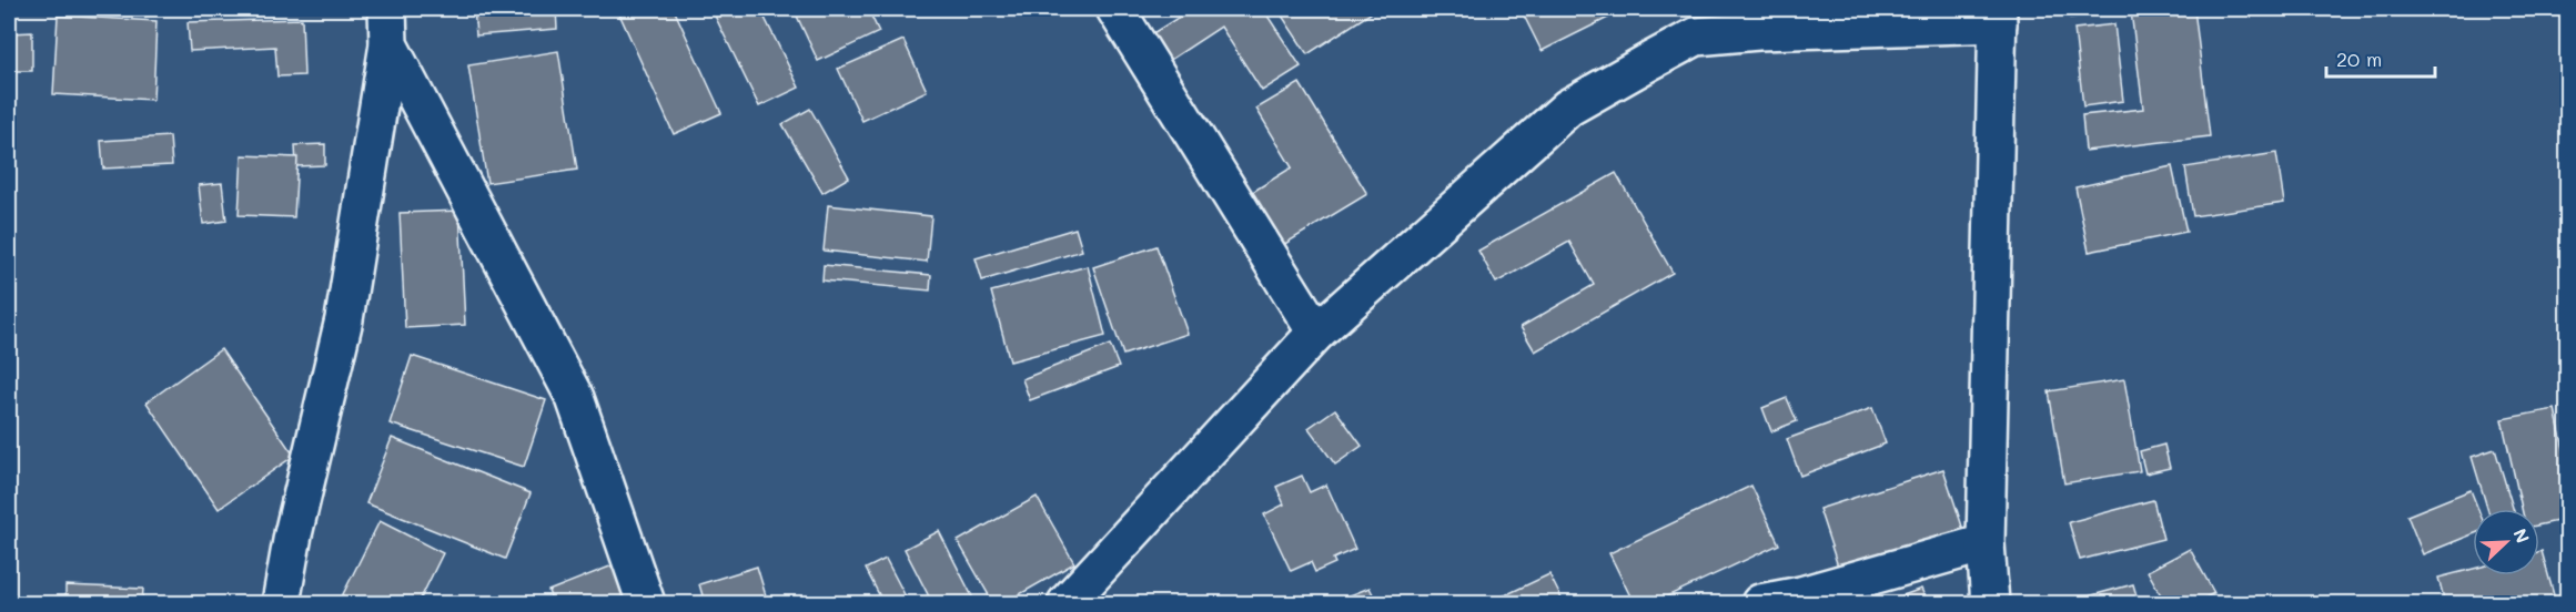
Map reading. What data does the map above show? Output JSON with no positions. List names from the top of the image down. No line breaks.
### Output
{"scale_bar":"20 m","north":"top right"}
